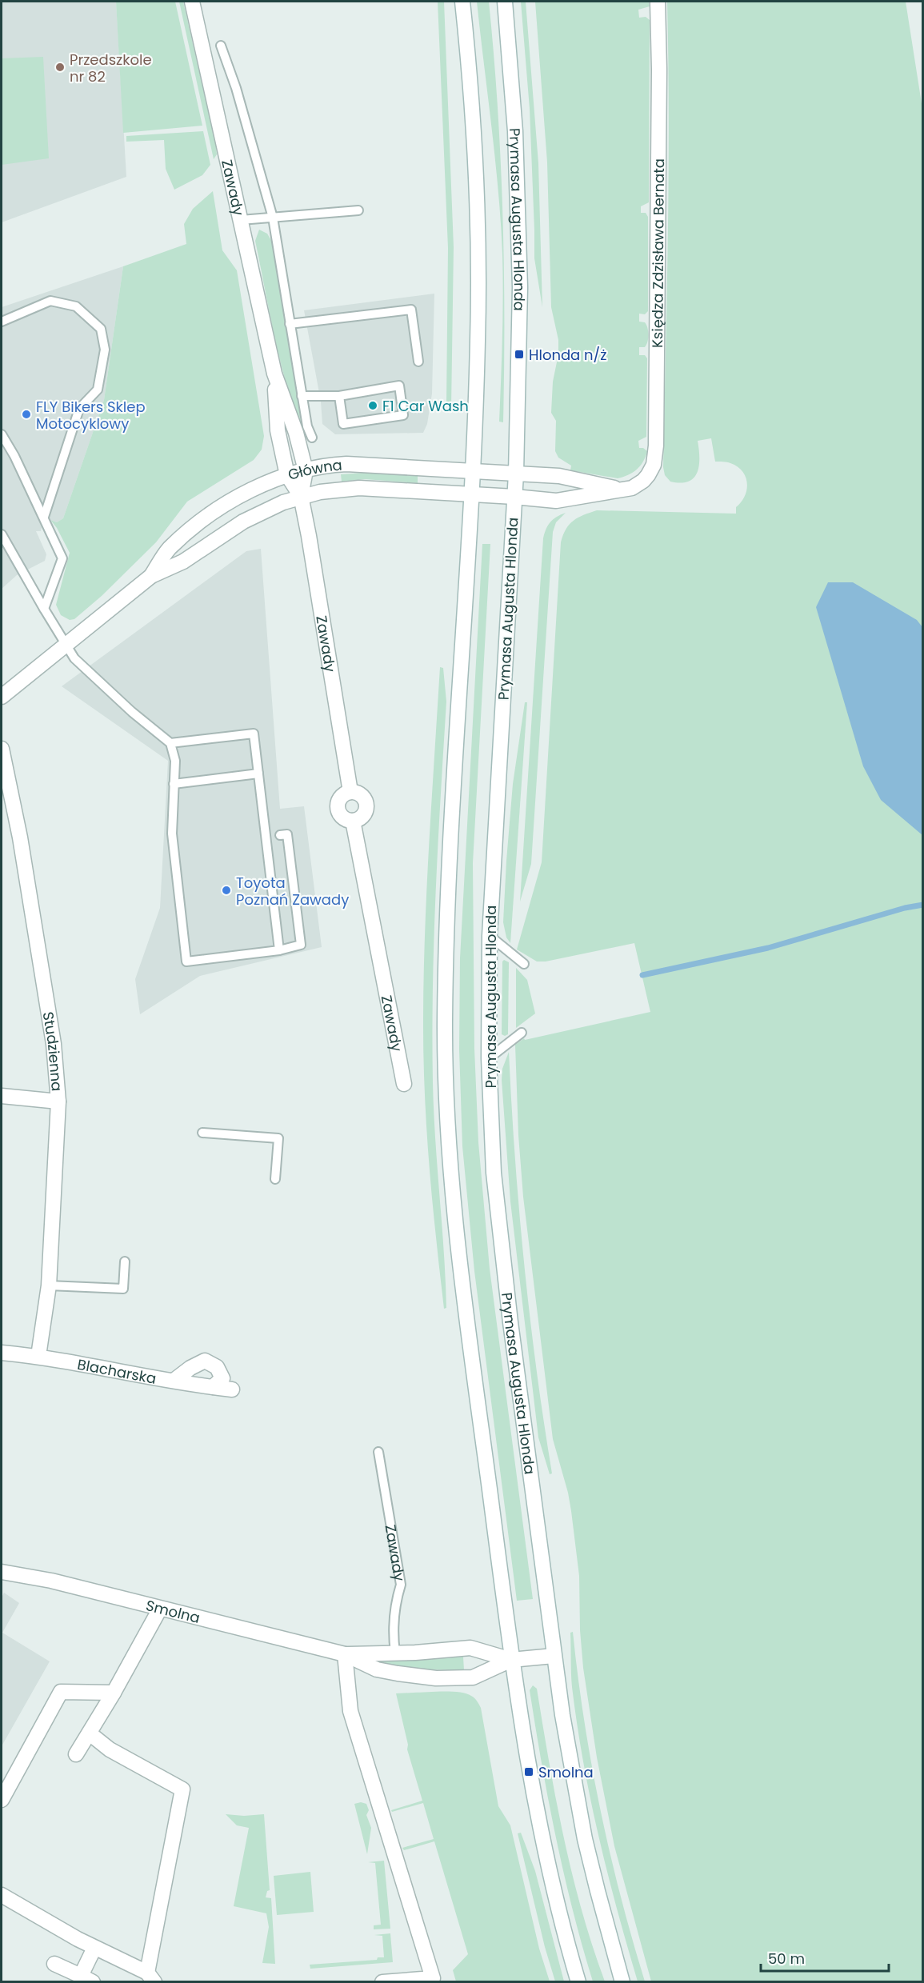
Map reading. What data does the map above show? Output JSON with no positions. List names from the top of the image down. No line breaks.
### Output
{"streets":{"street":["Zawady","Prymasa Augusta Hlonda","Księdza Zdzisława Bernata","Główna","Studzienna","Blacharska","Smolna"]},"crossings":[["Zawady","Główna"],["Zawady","Smolna"],["Prymasa Augusta Hlonda","Główna"],["Prymasa Augusta Hlonda","Smolna"],["Księdza Zdzisława Bernata","Główna"],["Studzienna","Blacharska"]],"places":{"other":["Przedszkole nr 82","F1 Car Wash","FLY Bikers Sklep Motocyklowy","Toyota Poznań Zawady"],"transit":["Hlonda n/ż","Smolna"]},"scale_bar":"50 m"}
